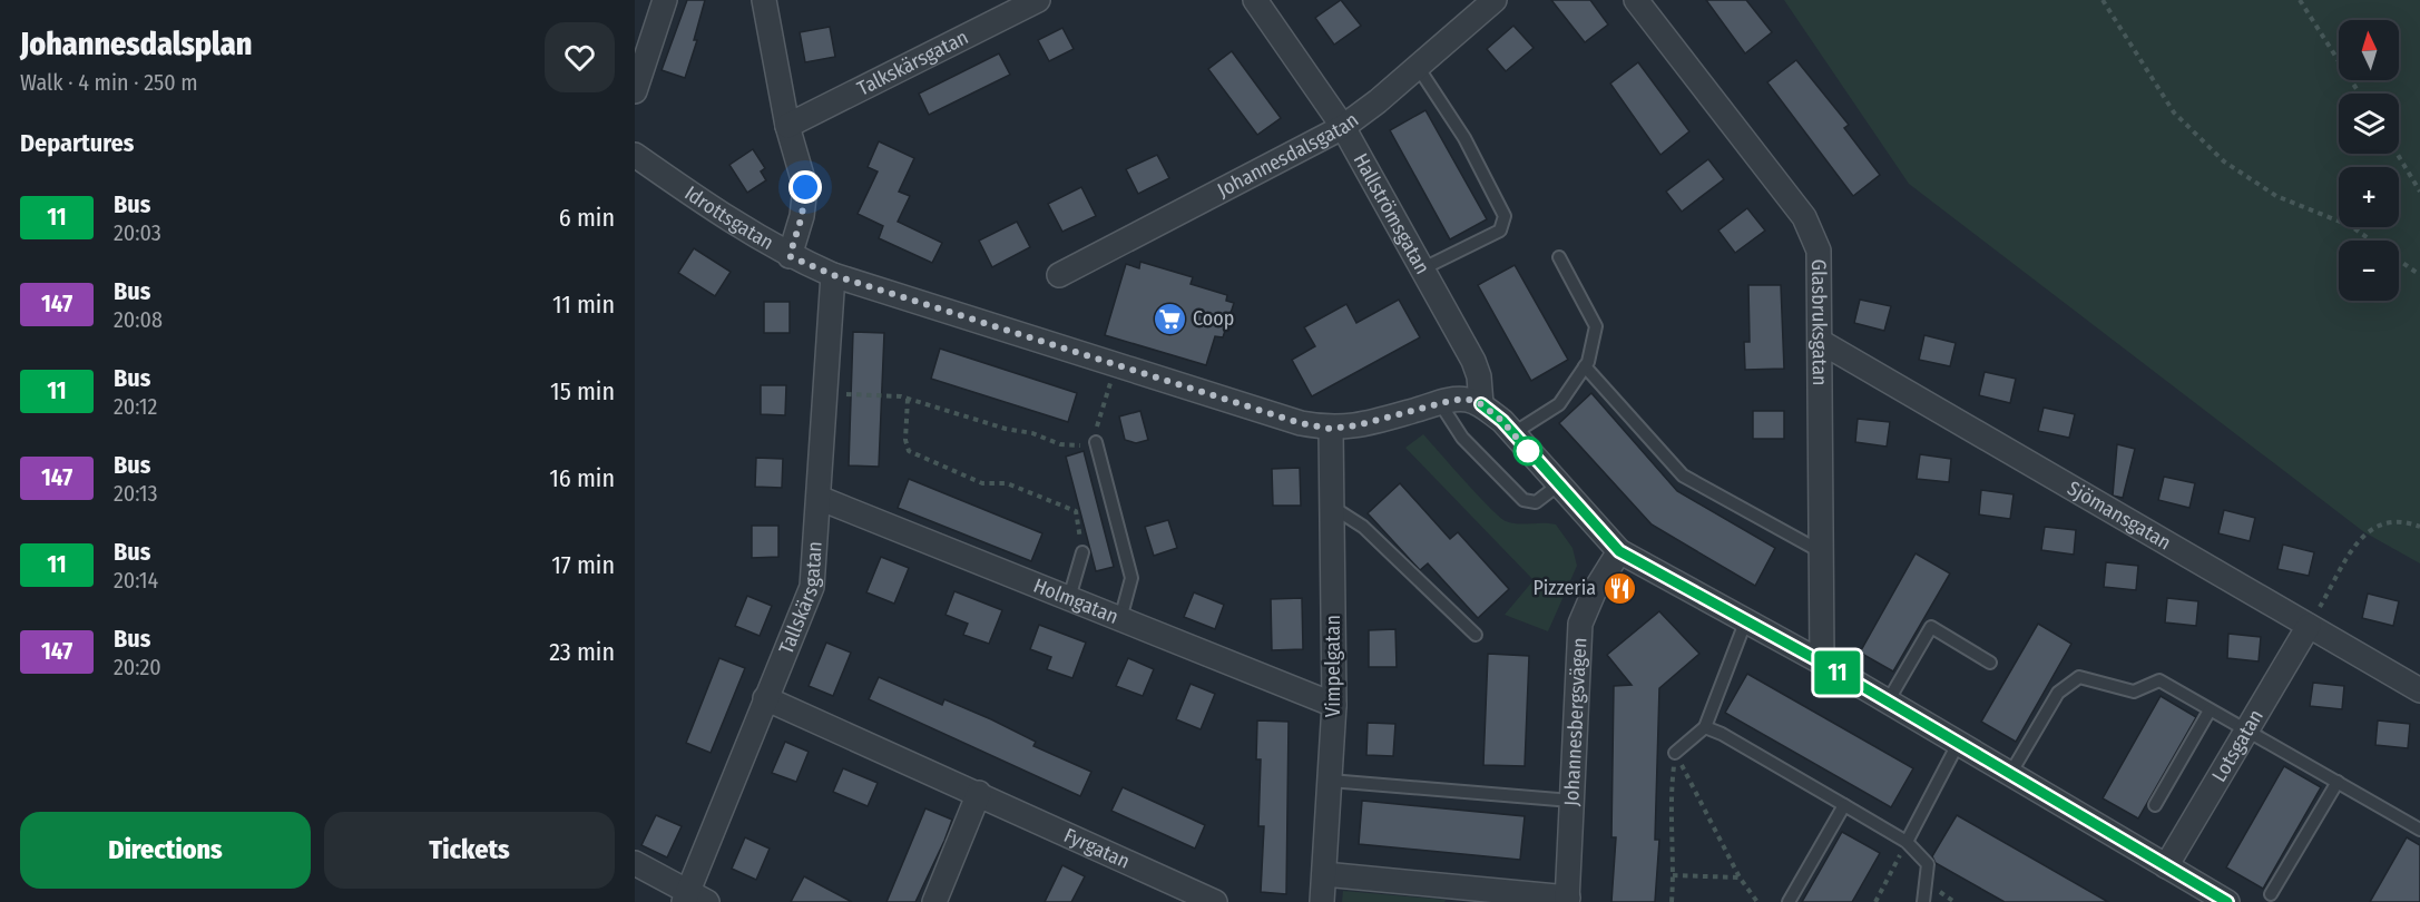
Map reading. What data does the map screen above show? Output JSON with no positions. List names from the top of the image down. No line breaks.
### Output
{"streets":{"street":["Talkskärsgatan","Johannesdalsgatan","Hallströmsgatan","Idrottsgatan","Glasbruksgatan","Sjömansgatan","Tallskärsgatan","Holmgatan","Vimpelgatan","Johannesbergsvägen","Lotsgatan","Fyrgatan"]},"crossings":[["Johannesdalsgatan","Hallströmsgatan"],["Hallströmsgatan","Idrottsgatan"],["Idrottsgatan","Tallskärsgatan"],["Idrottsgatan","Vimpelgatan"],["Glasbruksgatan","Sjömansgatan"],["Sjömansgatan","Lotsgatan"],["Tallskärsgatan","Holmgatan"],["Tallskärsgatan","Fyrgatan"],["Holmgatan","Vimpelgatan"]],"places":{"supermarket":["Coop"],"restaurant":["Pizzeria"]},"lines":["bus line 11"],"north":"top","page":{"heading":[["Johannesdalsplan","Walk · 4 min · 250 m"],"Departures"],"on_map":"11","map_buttons":["+","−"],"list":[{"mark":"11","name":"Bus","note":"20:03","value":"6 min"},{"mark":"147","name":"Bus","note":"20:08","value":"11 min"},{"mark":"11","name":"Bus","note":"20:12","value":"15 min"},{"mark":"147","name":"Bus","note":"20:13","value":"16 min"},{"mark":"11","name":"Bus","note":"20:14","value":"17 min"},{"mark":"147","name":"Bus","note":"20:20","value":"23 min"}],"buttons":["Directions","Tickets"]}}
